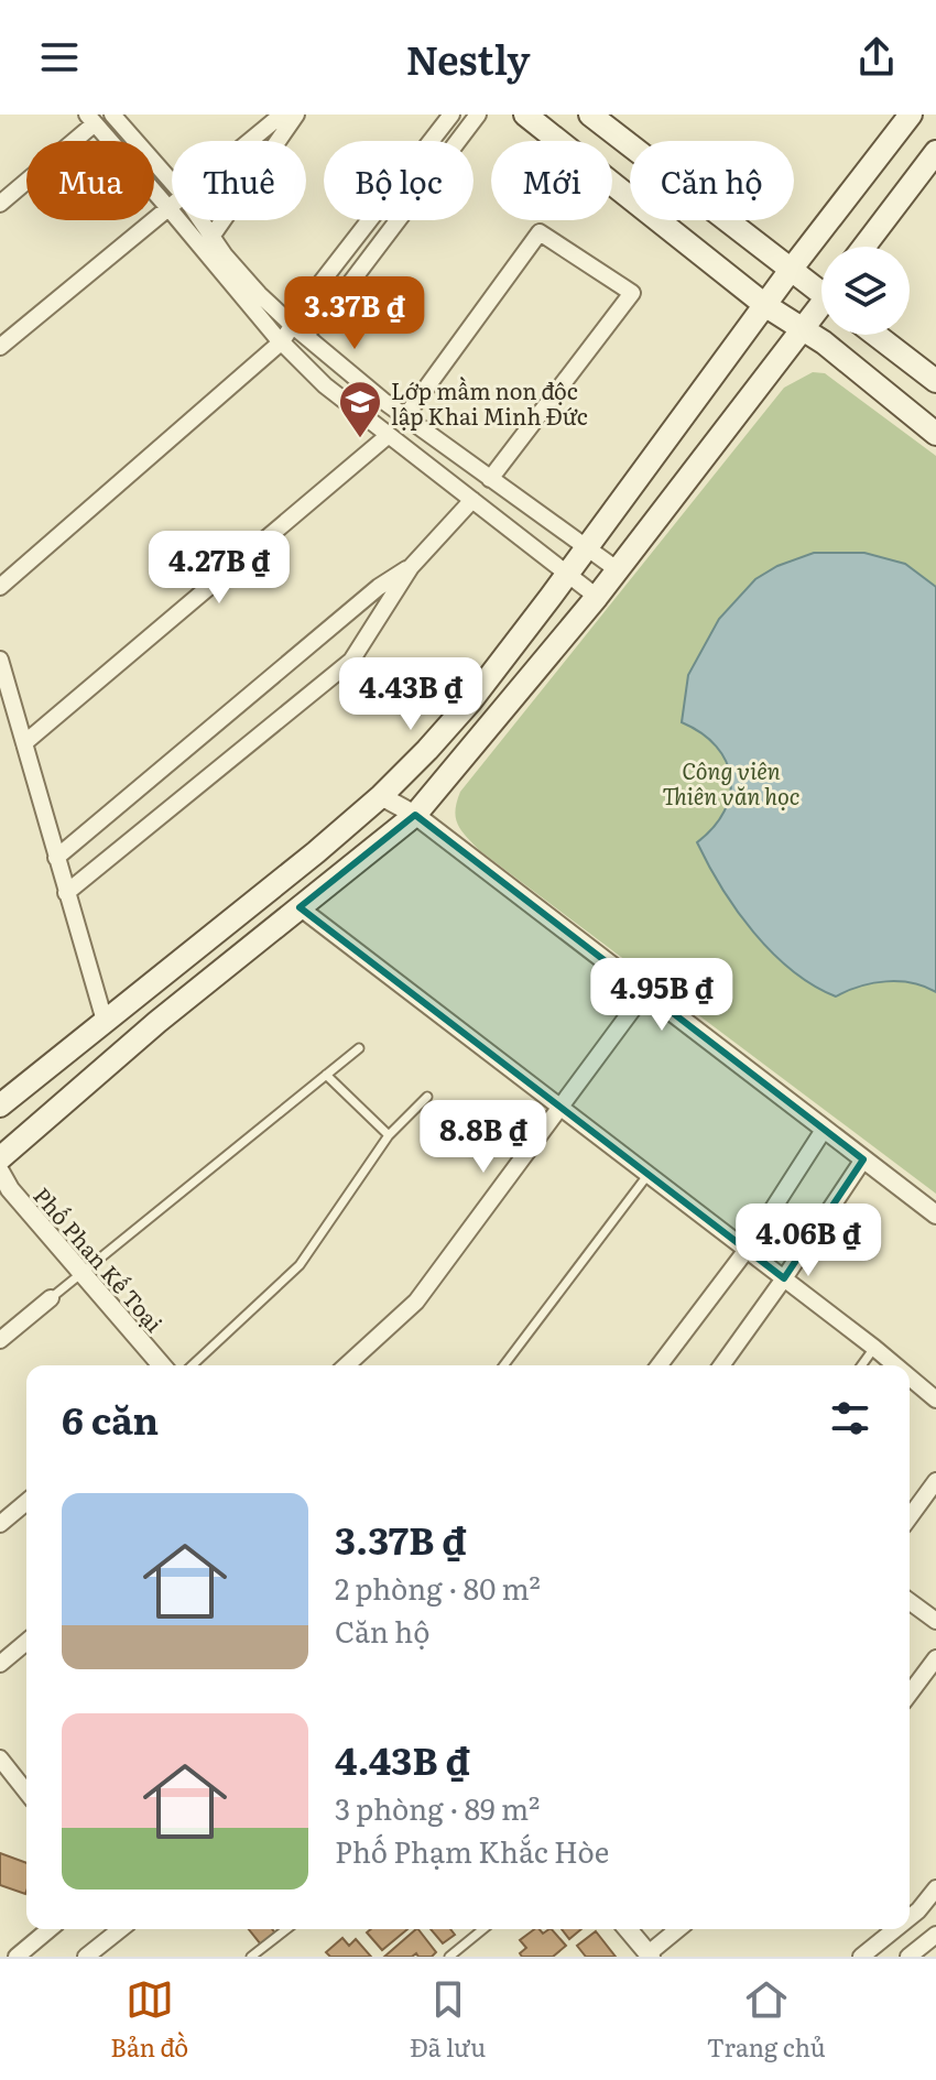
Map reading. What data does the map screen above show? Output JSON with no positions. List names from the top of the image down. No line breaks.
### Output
{"streets":{"street":["Phố Phan Kế Toại"]},"parks":["Công viên Thiên văn học"],"places":{"school or university":["Lớp mầm non độc lập Khai Minh Đức"]},"page":{"header":"Nestly","chip":["Mua","Thuê","Bộ lọc","Mới","Căn hộ"],"price":["3.37B ₫","4.27B ₫","4.43B ₫","4.95B ₫","8.8B ₫","4.06B ₫"],"heading":"6 căn","list":[{"name":"3.37B ₫","note":"2 phòng · 80 m² · Căn hộ"},{"name":"4.43B ₫","note":"3 phòng · 89 m² · Phố Phạm Khắc Hòe"}],"tabs":["Bản đồ","Đã lưu","Trang chủ"]}}
